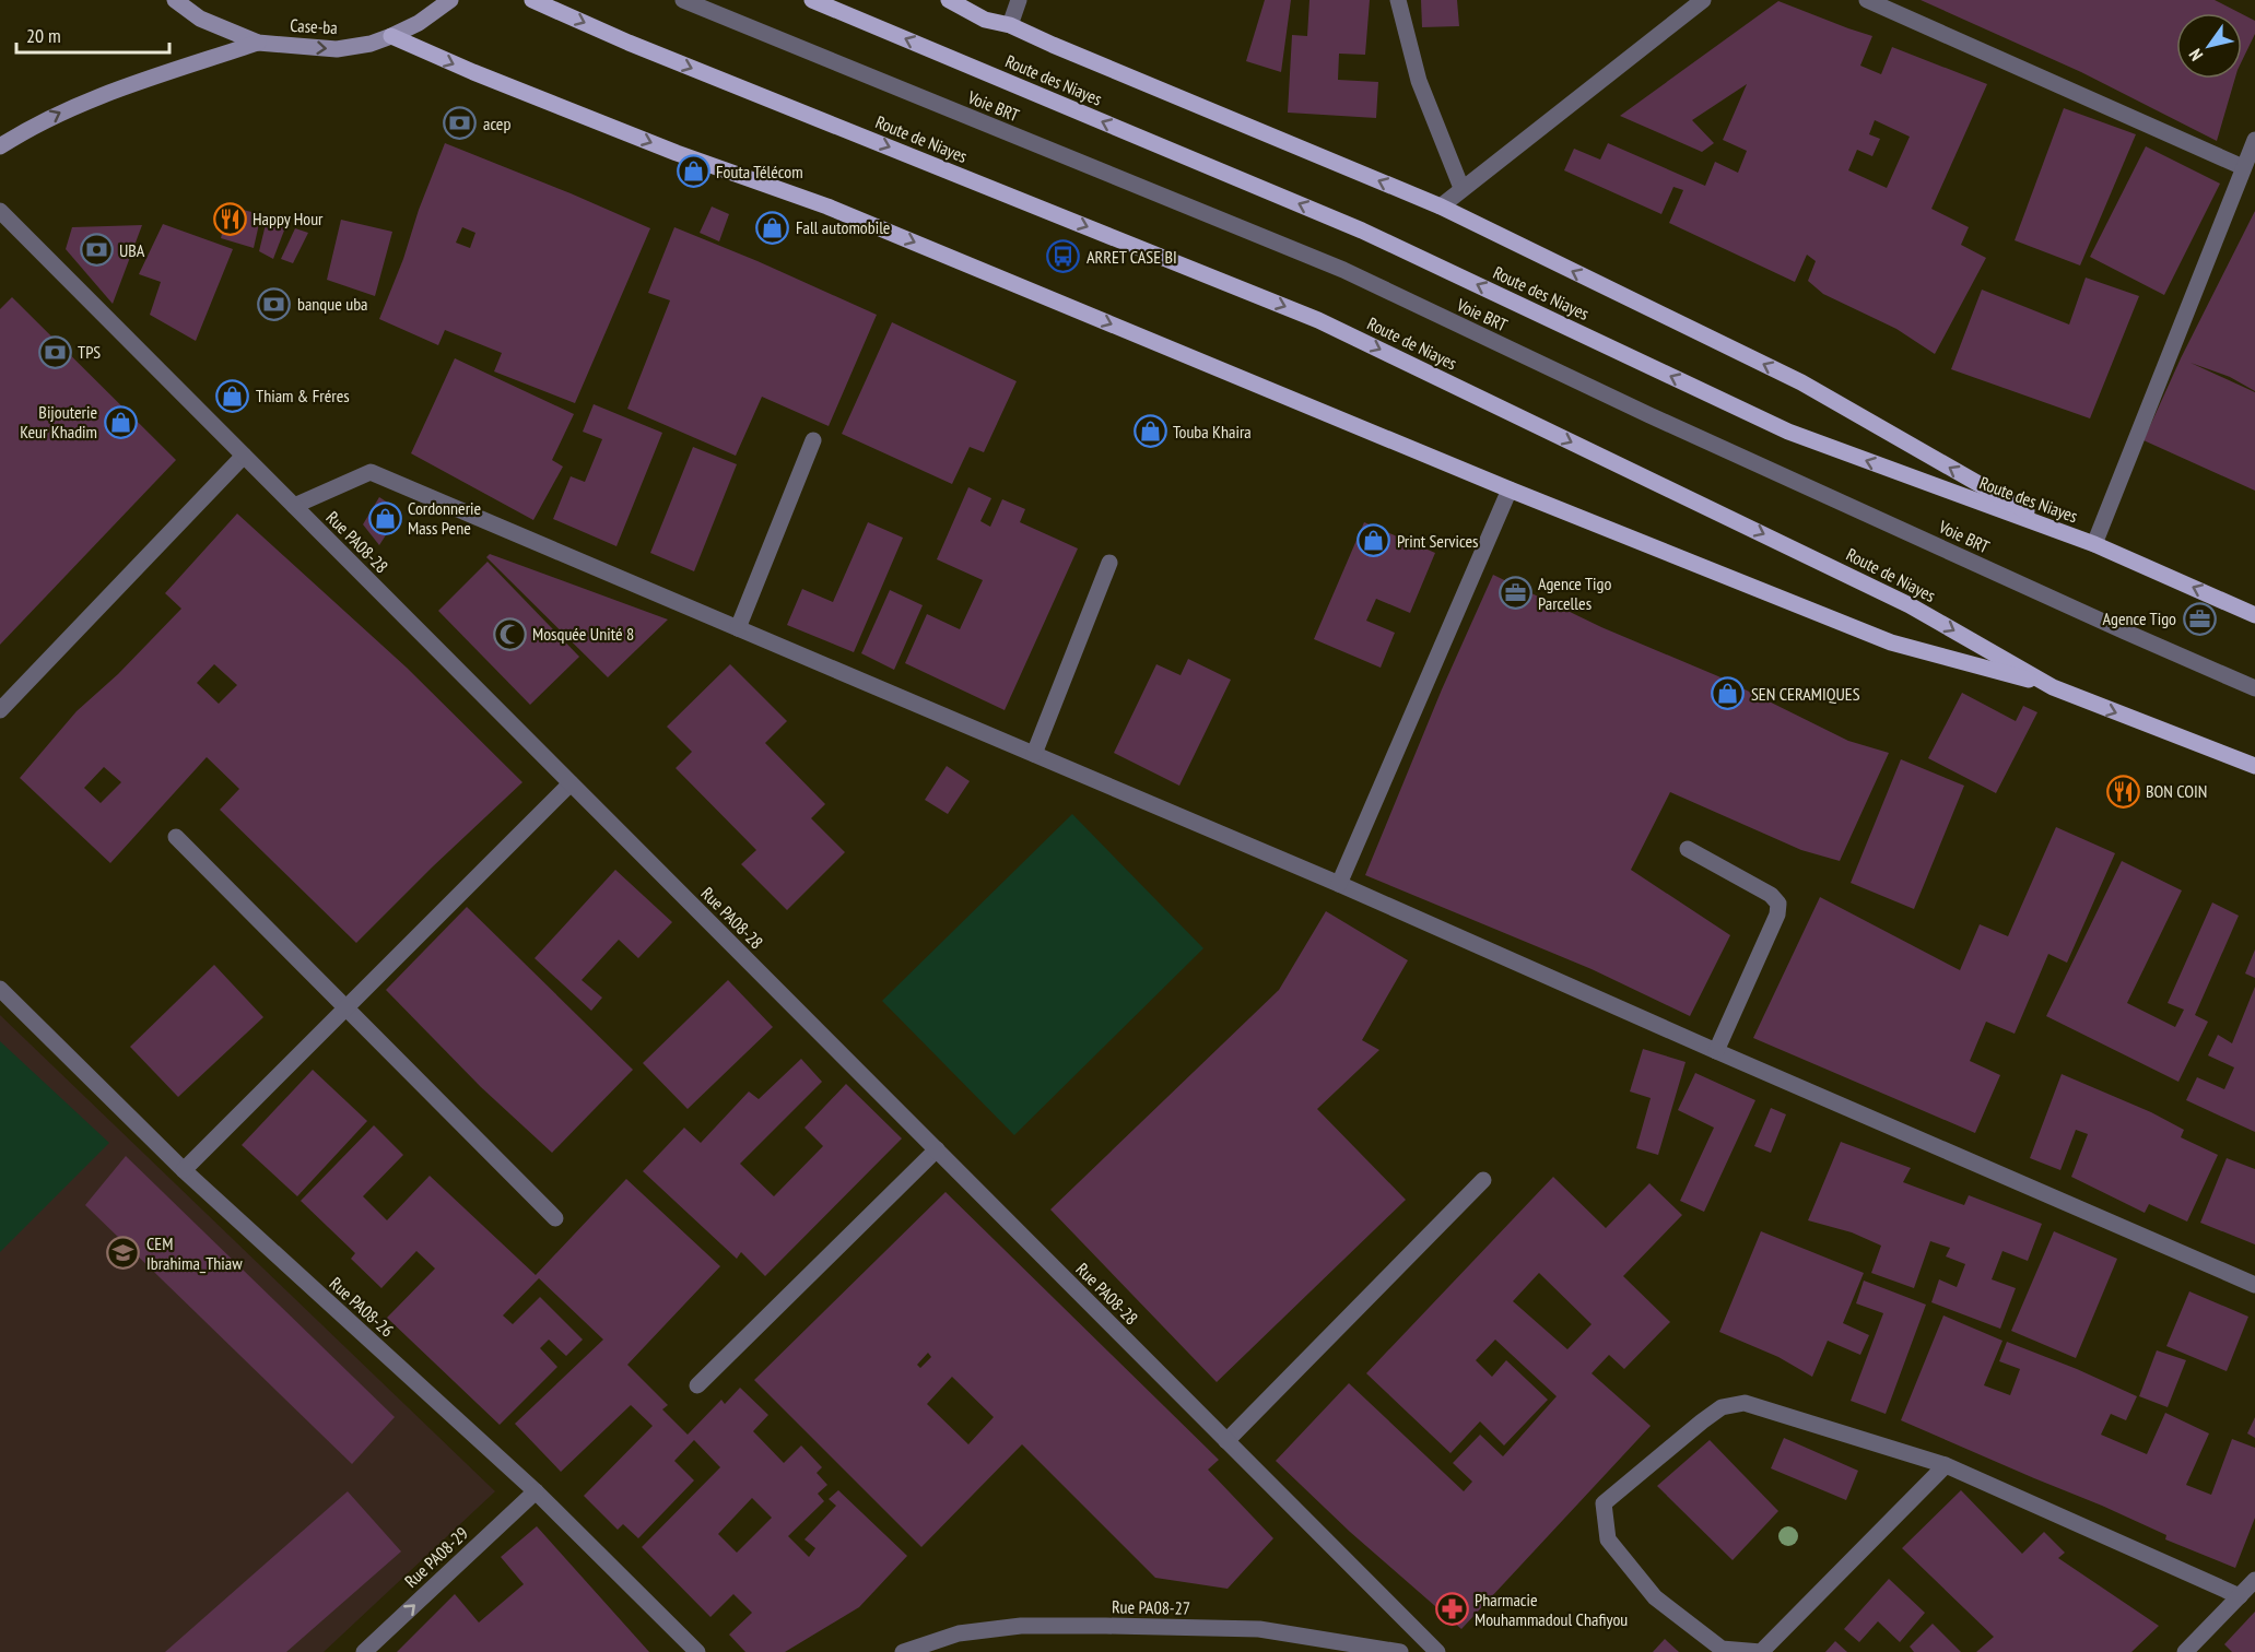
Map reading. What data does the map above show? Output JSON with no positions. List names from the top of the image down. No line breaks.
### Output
{"streets":{"main road":["Case-ba","Route des Niayes","Route de Niayes"],"street":["Voie BRT","Rue PA08-28","Rue PA08-26","Rue PA08-29","Rue PA08-27"]},"crossings":[["Rue PA08-26","Rue PA08-29"]],"one_way":["Case-ba","Rue PA08-29"],"places":{"bank":["acep","UBA","banque uba","TPS"],"shop":["Fouta Télécom","Fall automobile","Thiam & Fréres","Bijouterie Keur Khadim","Touba Khaira","Cordonnerie Mass Pene","Print Services","SEN CERAMIQUES"],"restaurant":["Happy Hour","BON COIN"],"bus stop":["ARRET CASE BI"],"office":["Agence Tigo Parcelles","Agence Tigo"],"mosque":["Mosquée Unité 8"],"school or university":["CEM Ibrahima_Thiaw"],"pharmacy":["Pharmacie Mouhammadoul Chafiyou"]},"scale_bar":"20 m","north":"bottom left"}
